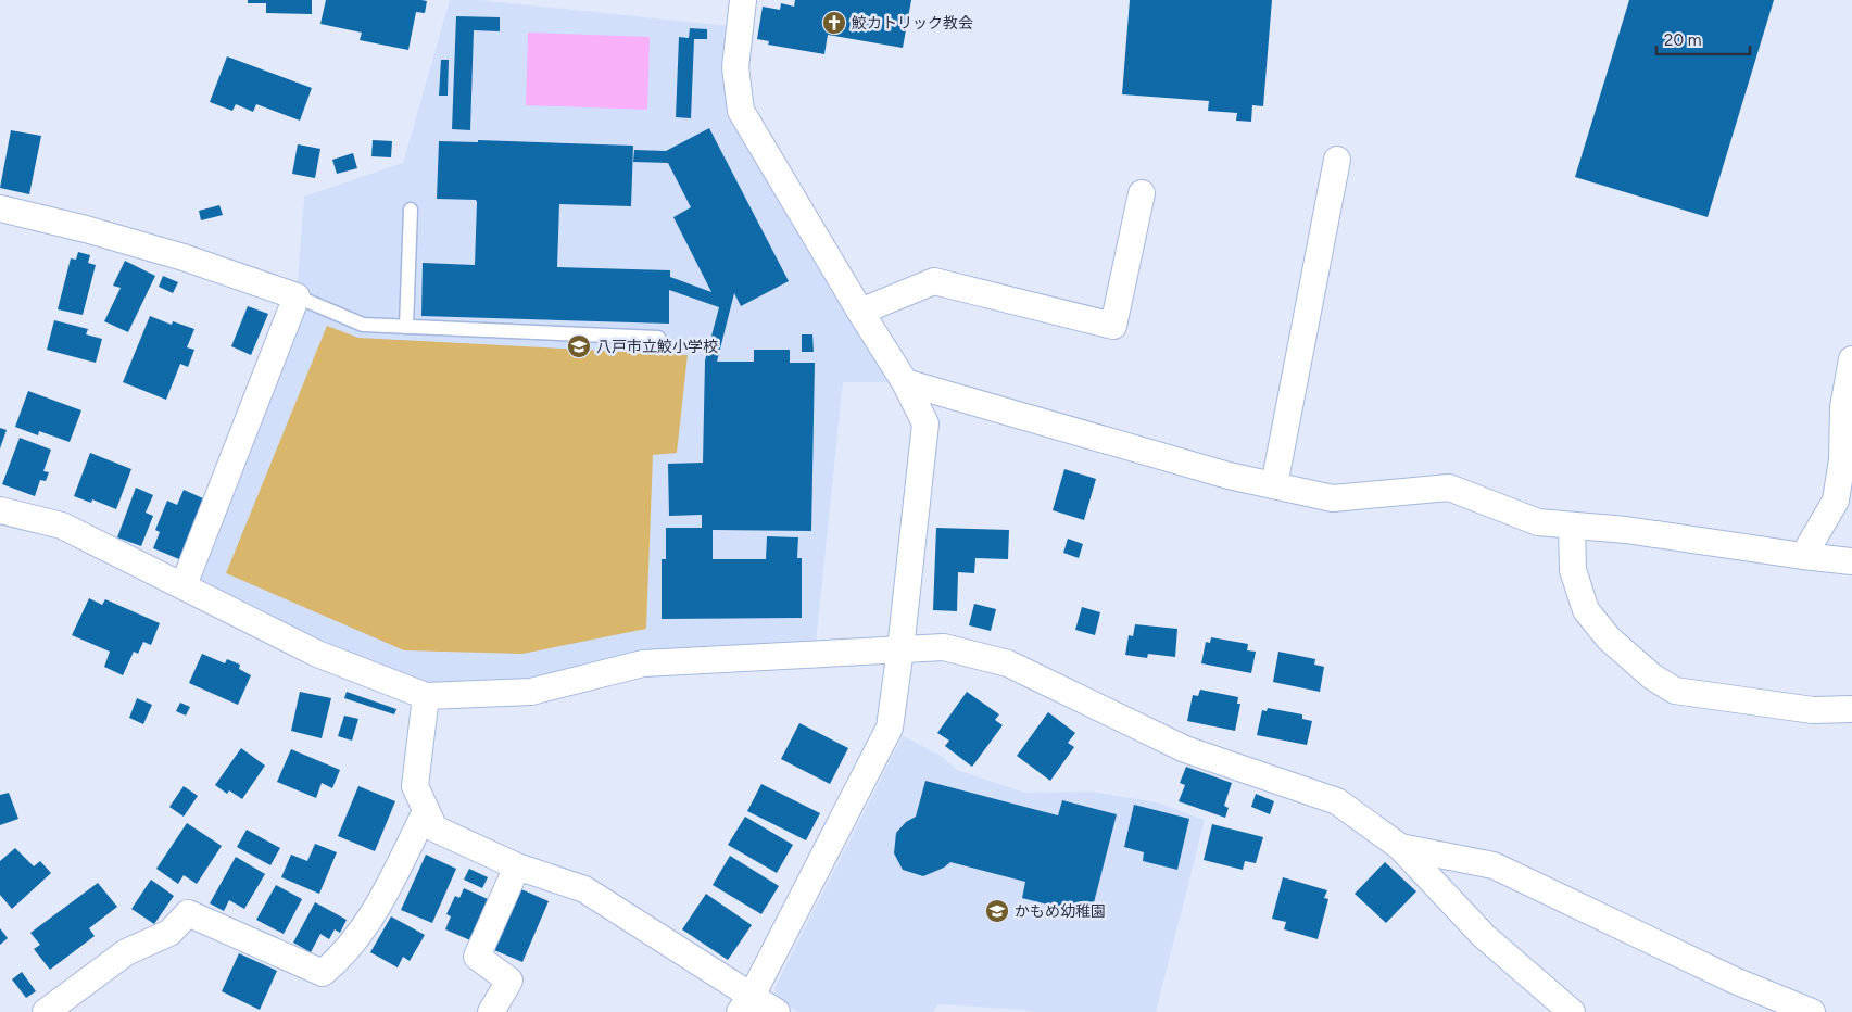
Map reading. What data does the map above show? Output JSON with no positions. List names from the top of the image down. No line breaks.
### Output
{"places":{"church":["鮫カトリック教会"],"school or university":["八戸市立鮫小学校","かもめ幼稚園"]},"scale_bar":"20 m"}
